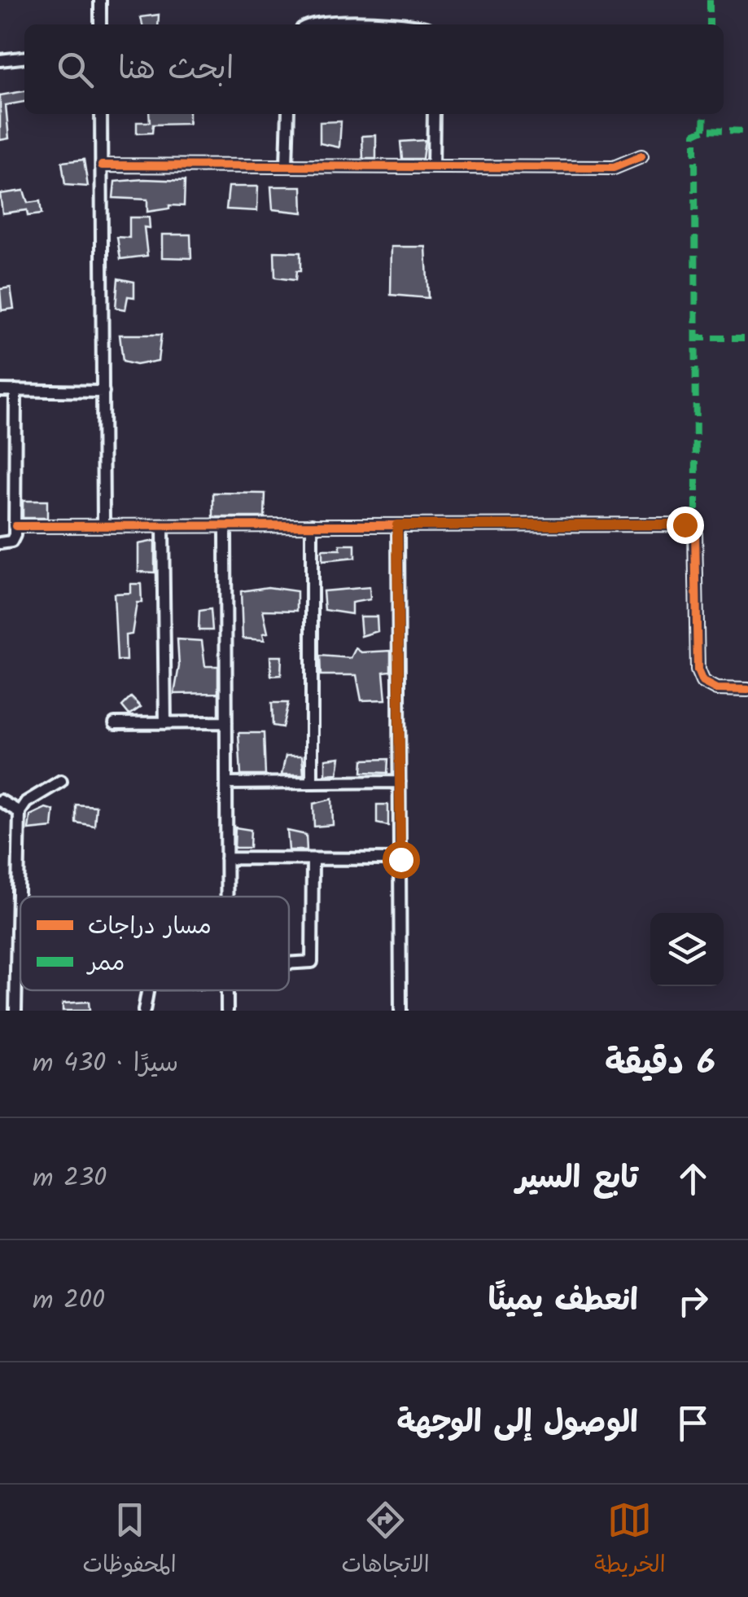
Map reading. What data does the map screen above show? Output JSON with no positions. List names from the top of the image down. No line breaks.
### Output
{"legend":["مسار دراجات","ممر"],"page":{"search":"ابحث هنا","heading":["6 دقيقة","سيرًا · 430 m"],"list":[["تابع السير","230 m"],["انعطف يمينًا","200 m"],"الوصول إلى الوجهة"],"nav":["الخريطة","الاتجاهات","المحفوظات"]}}
